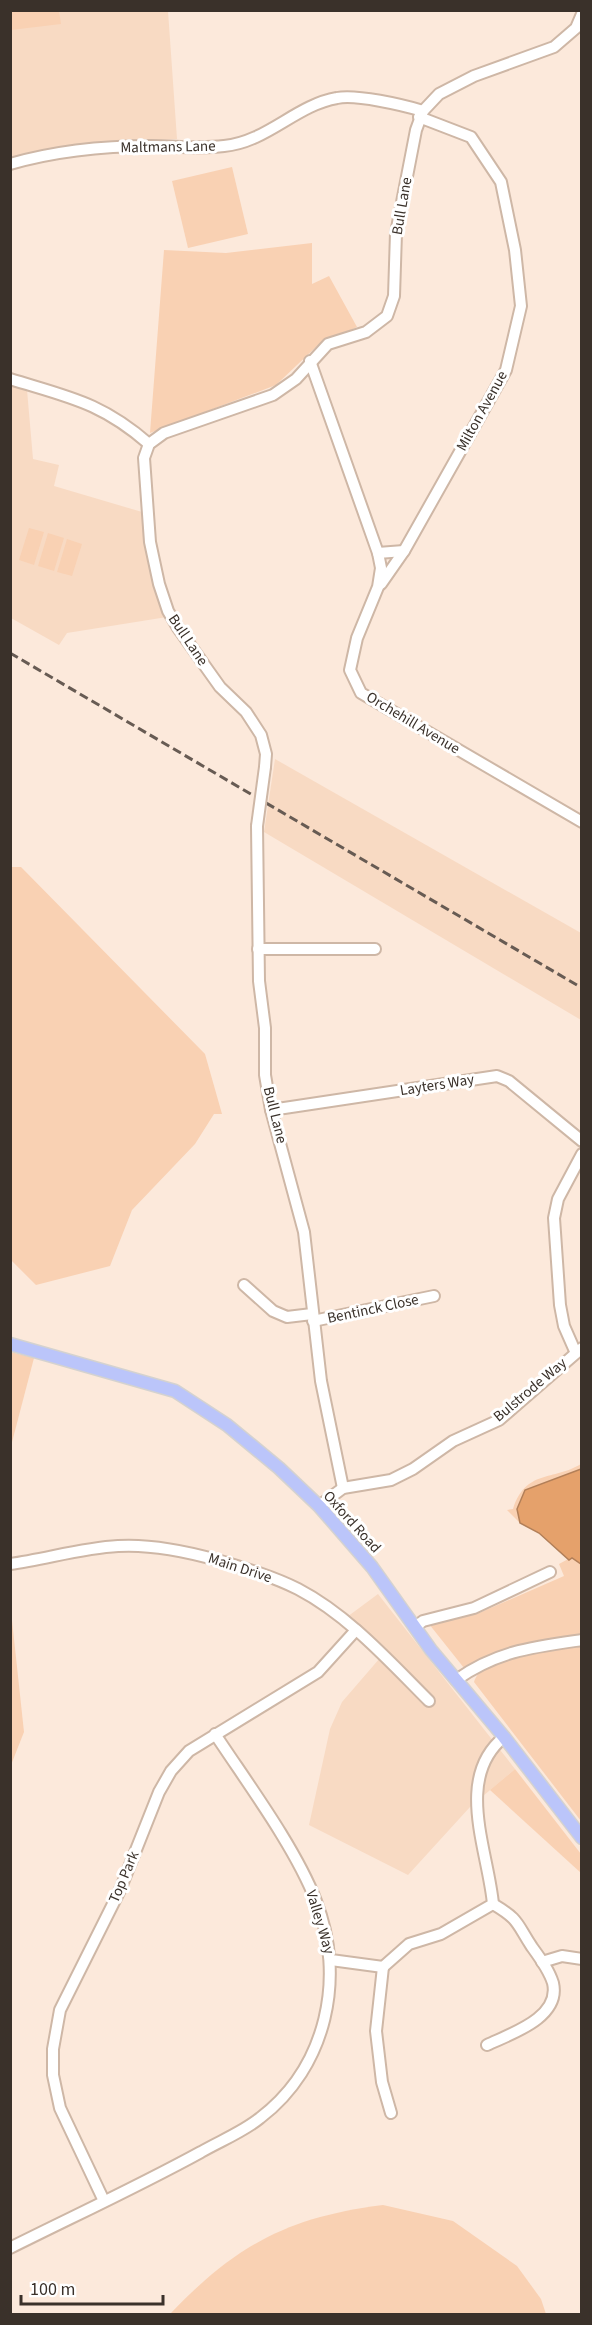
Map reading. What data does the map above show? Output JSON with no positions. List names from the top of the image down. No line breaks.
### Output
{"streets":{"main road":["Oxford Road"],"street":["Maltmans Lane","Bull Lane","Milton Avenue","Orchehill Avenue","Layters Way","Bentinck Close","Bulstrode Way","Main Drive","Top Park","Valley Way"]},"crossings":[["Maltmans Lane","Bull Lane"],["Maltmans Lane","Milton Avenue"],["Bull Lane","Milton Avenue"],["Bull Lane","Orchehill Avenue"],["Bull Lane","Layters Way"],["Bull Lane","Bentinck Close"],["Bull Lane","Bulstrode Way"],["Milton Avenue","Orchehill Avenue"],["Bulstrode Way","Oxford Road"],["Main Drive","Top Park"],["Top Park","Valley Way"]],"scale_bar":"100 m"}
